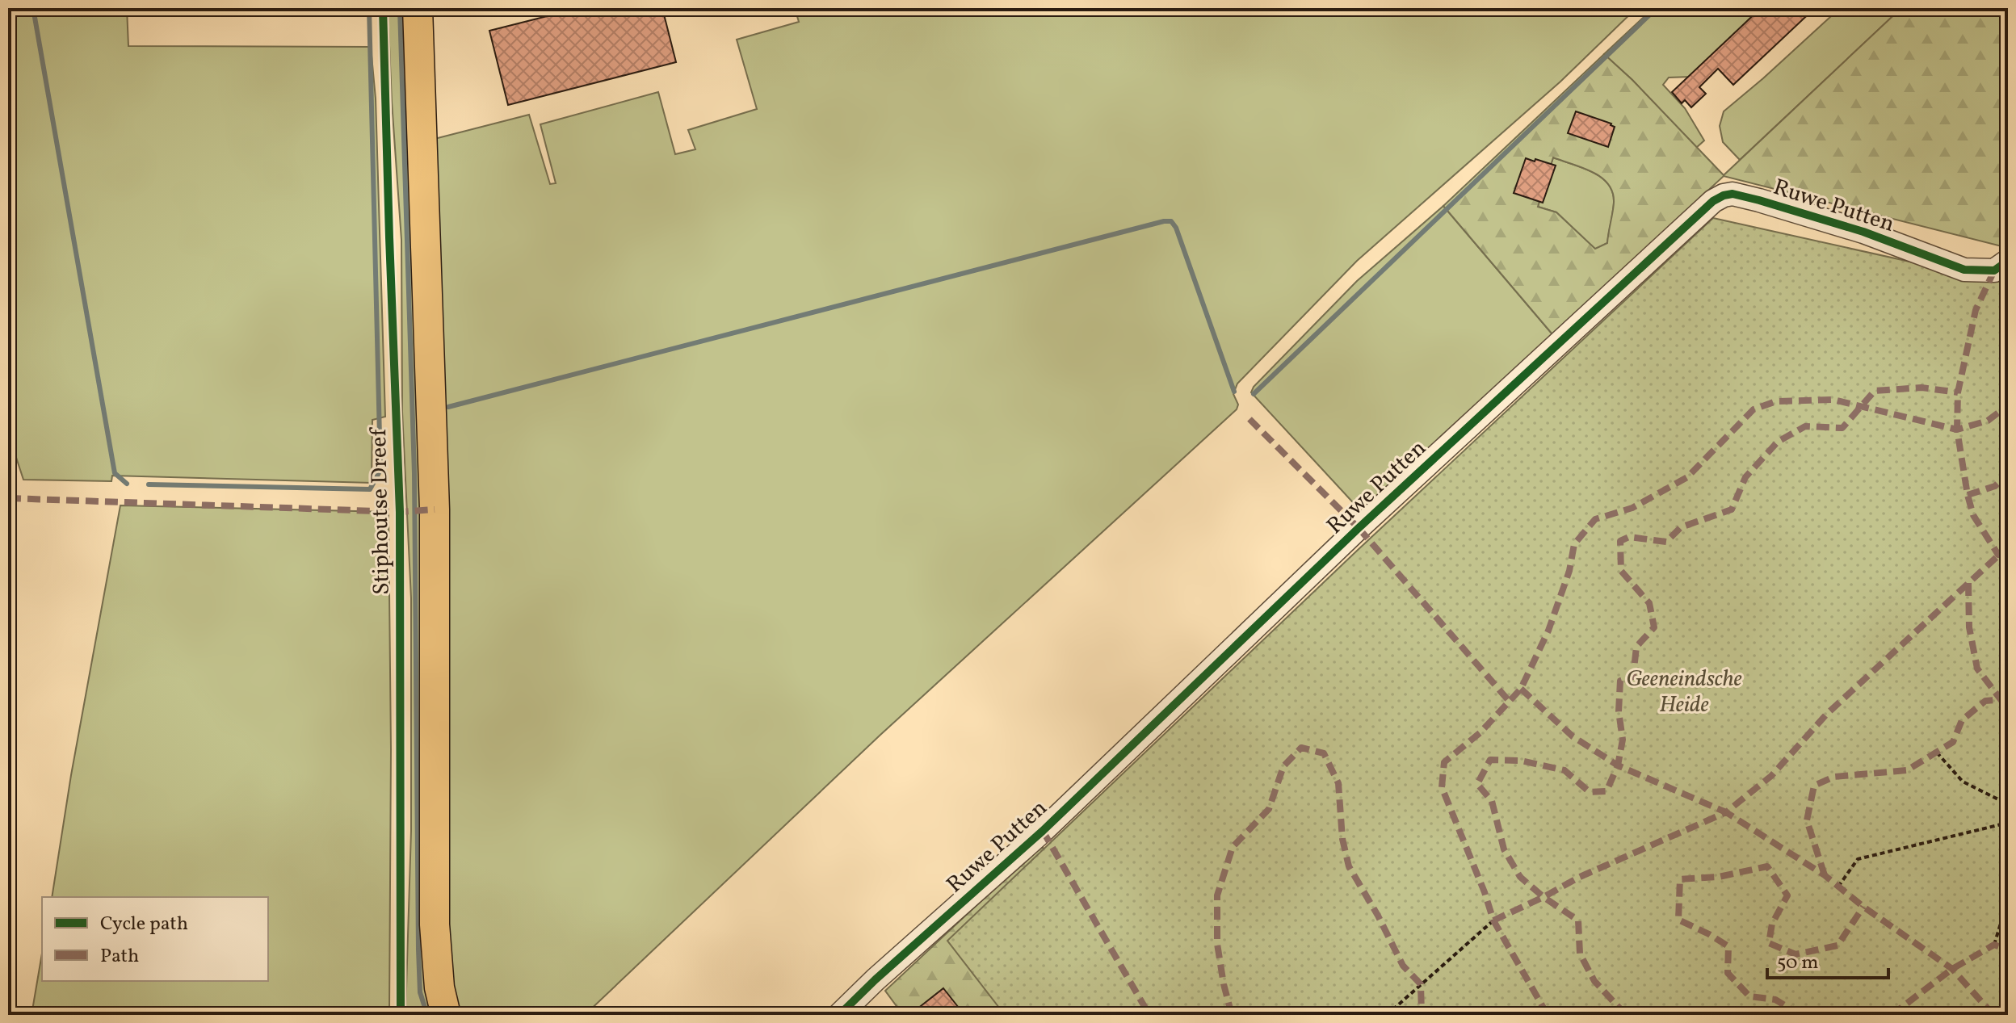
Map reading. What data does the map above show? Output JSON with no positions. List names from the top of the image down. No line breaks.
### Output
{"streets":{"street":["Ruwe Putten"],"cycle path":["Stiphoutse Dreef"]},"parks":["Geeneindsche Heide"],"legend":["Cycle path","Path"],"scale_bar":"50 m"}
